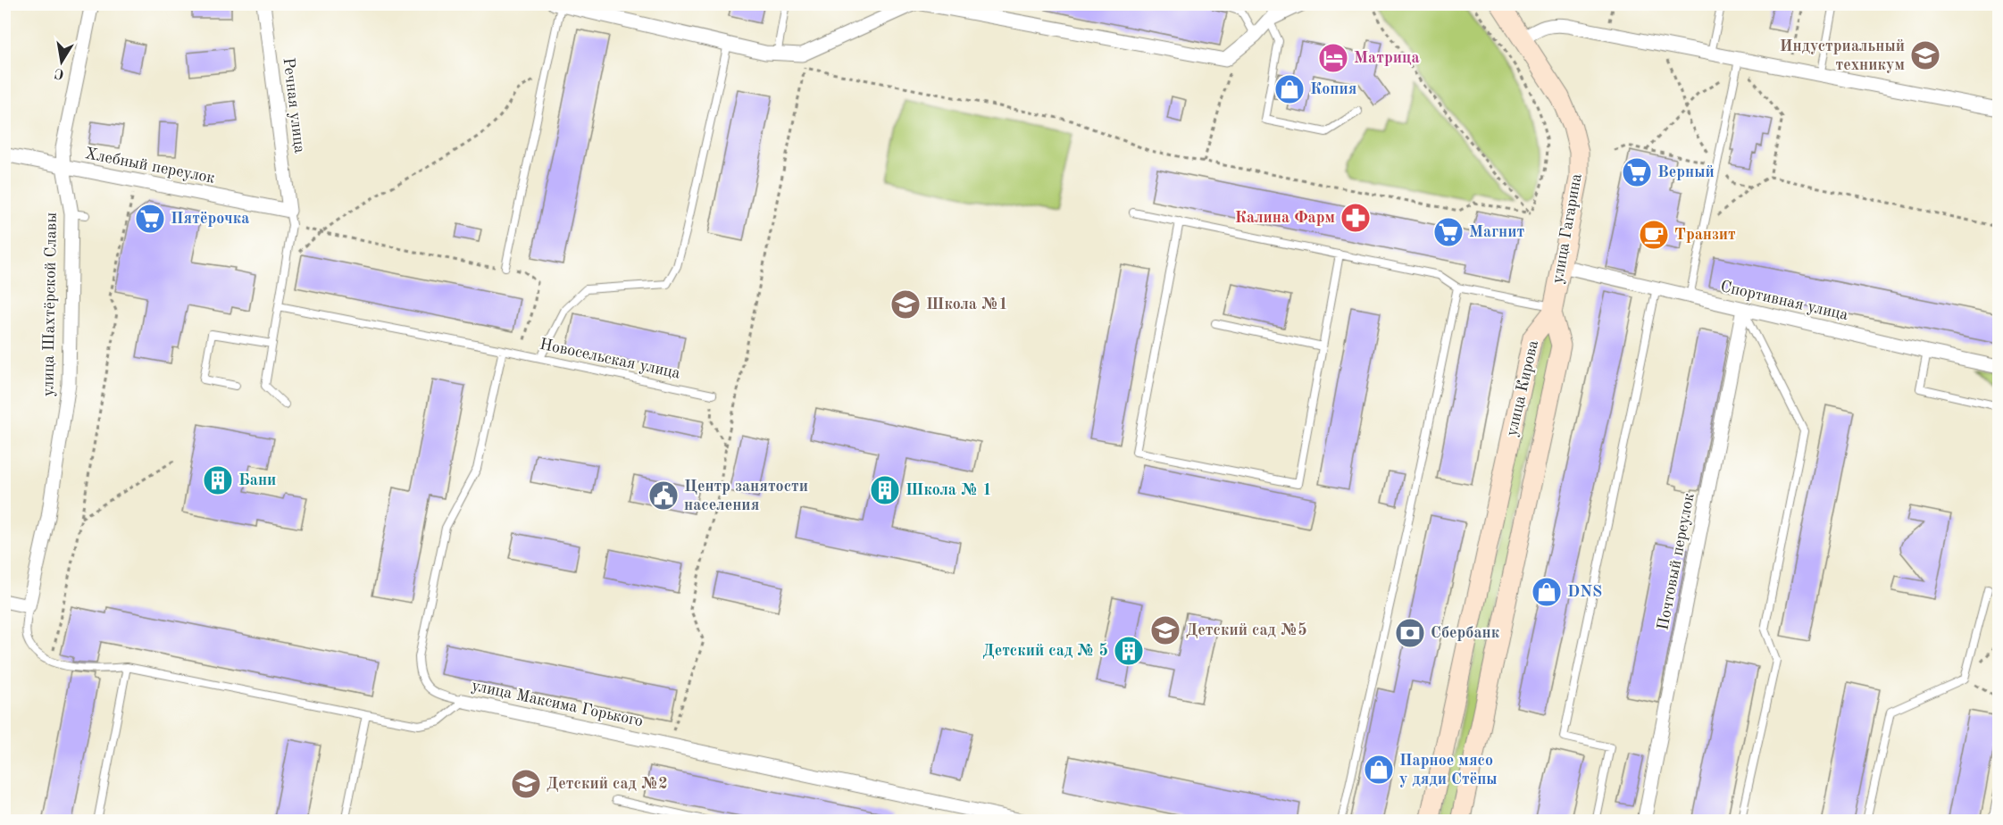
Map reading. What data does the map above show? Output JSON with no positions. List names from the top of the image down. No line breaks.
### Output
{"streets":{"main road":["улица Гагарина","улица Кирова"],"street":["Речная улица","Хлебный переулок","Спортивная улица","улица Шахтёрской Славы","Почтовый переулок","улица Максима Горького"],"lane":["Новосельская улица"]},"crossings":[["Речная улица","Хлебный переулок"],["Хлебный переулок","улица Шахтёрской Славы"],["улица Гагарина","Спортивная улица"],["улица Гагарина","улица Кирова"],["Спортивная улица","Почтовый переулок"],["Новосельская улица","улица Максима Горького"]],"places":{"school or university":["Индустриальный техникум","Школа №1","Детский сад №5","Детский сад №2"],"hotel":["Матрица"],"shop":["Копия","DNS","Парное мясо у дяди Стёпы"],"supermarket":["Верный","Пятёрочка","Магнит"],"pharmacy":["Калина Фарм"],"cafe":["Транзит"],"building":["Бани","Школа № 1","Детский сад № 5"],"public building":["Центр занятости населения"],"bank":["Сбербанк"]},"north":"bottom"}
